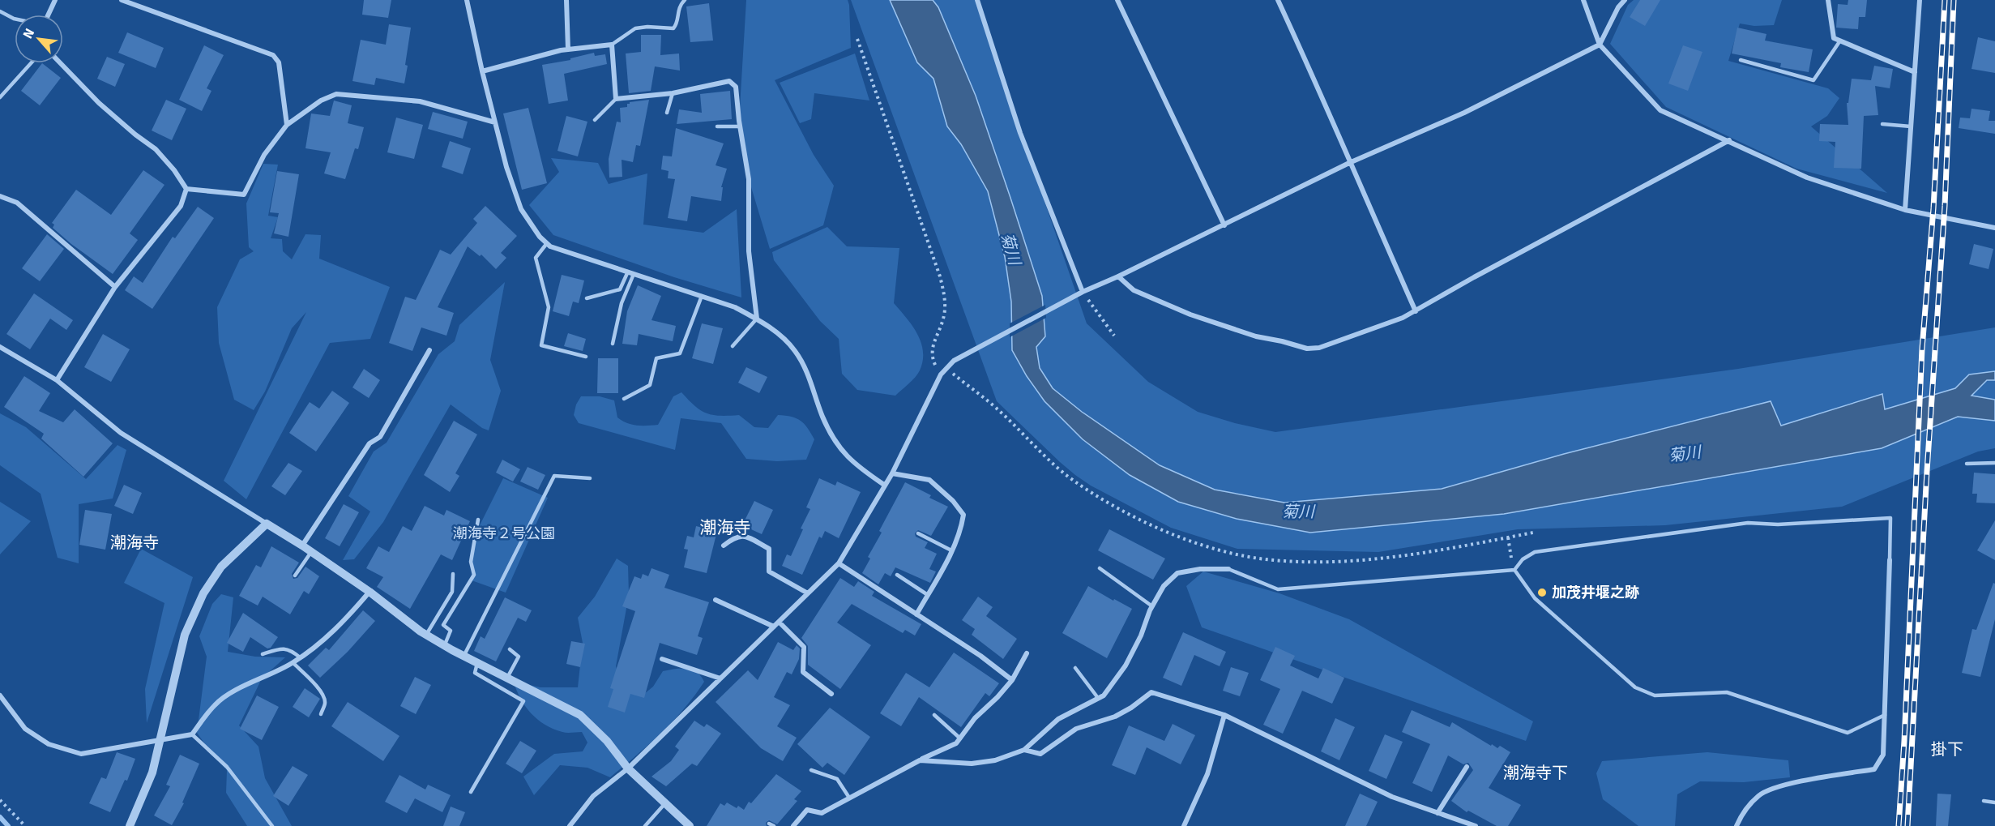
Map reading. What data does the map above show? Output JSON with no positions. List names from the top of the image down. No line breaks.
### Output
{"districts":["潮海寺","潮海寺","掛下","潮海寺下"],"water":["菊川"],"parks":["潮海寺２号公園"],"places":["加茂井堰之跡"],"north":"top left"}
